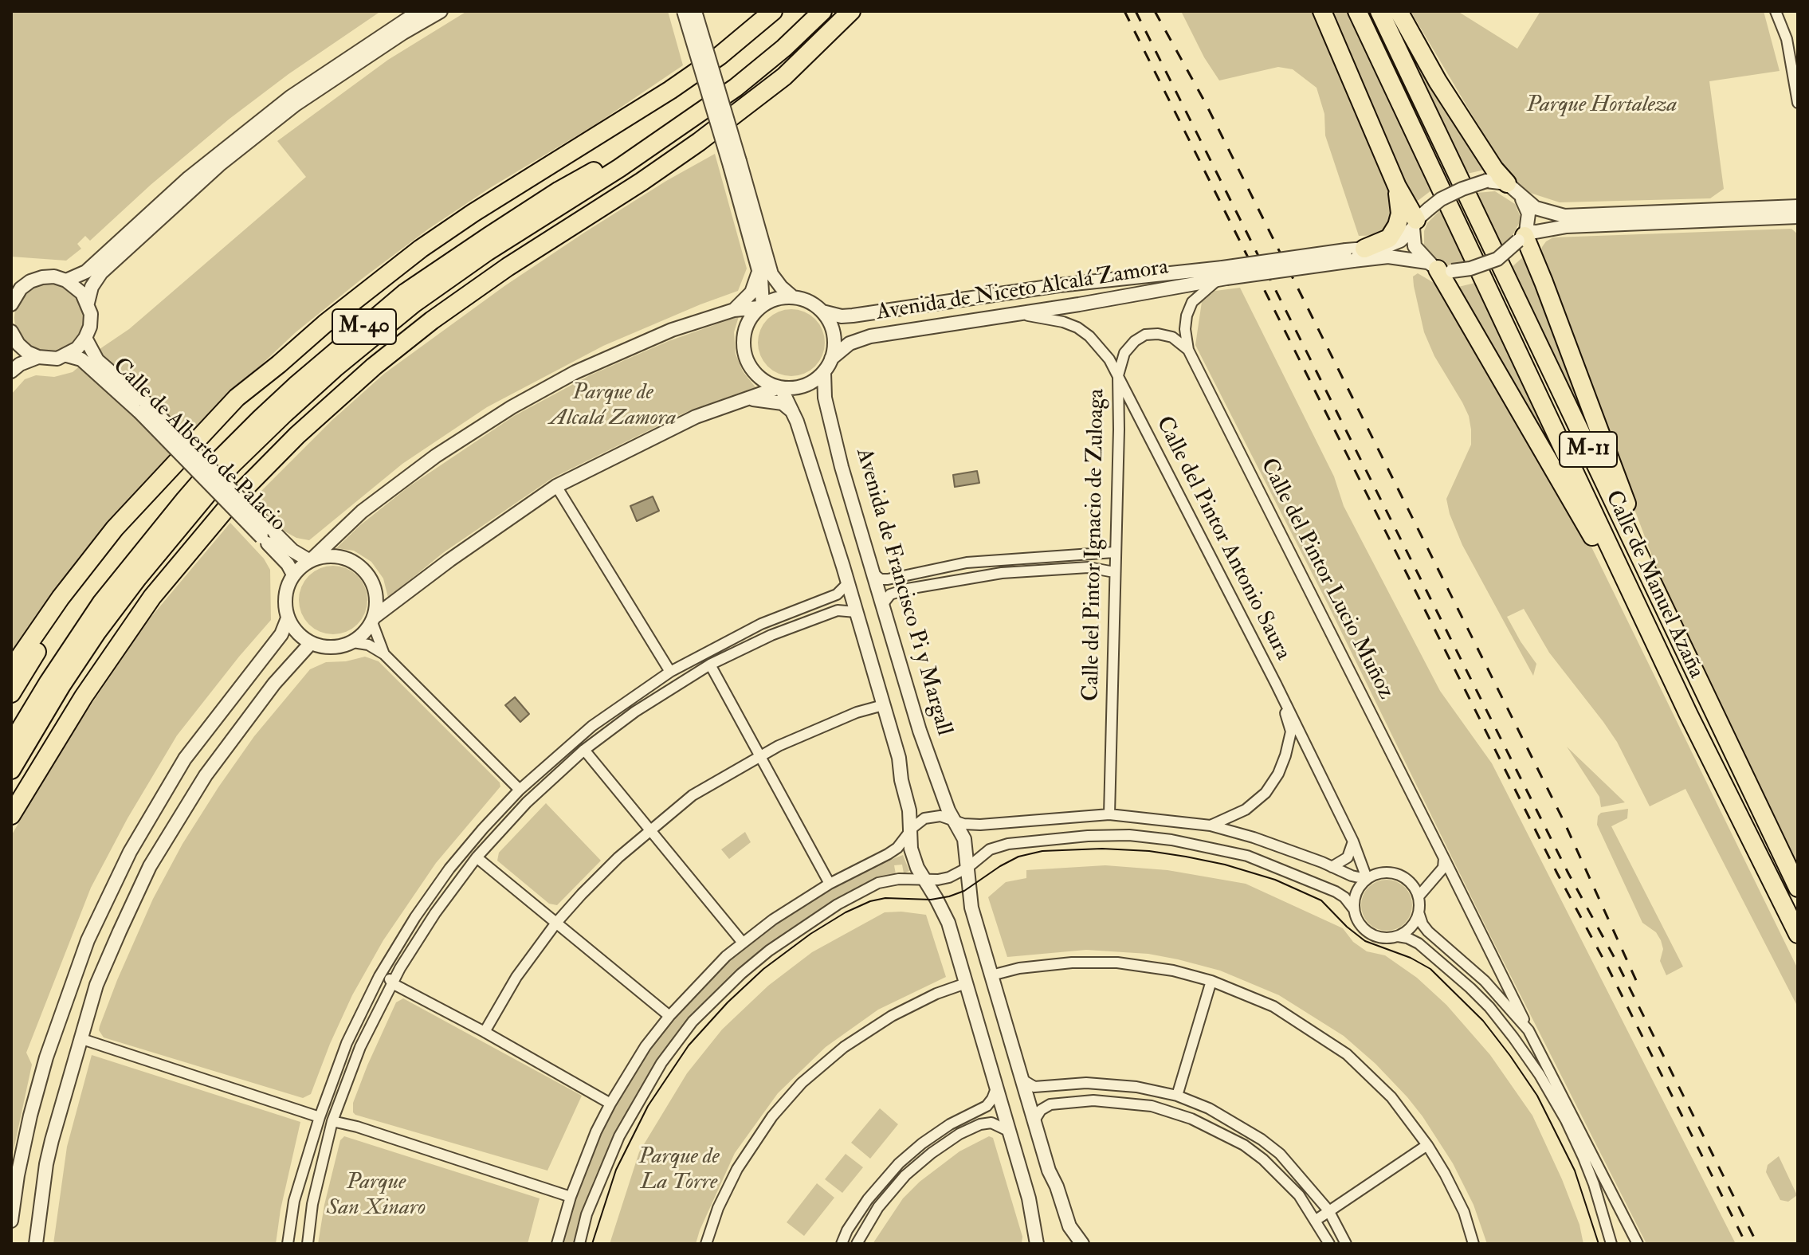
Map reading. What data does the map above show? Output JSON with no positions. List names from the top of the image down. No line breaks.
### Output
{"streets":{"highway":["M-40","M-11","Calle de Manuel Azaña"],"street":["Avenida de Niceto Alcalá Zamora","Calle de Alberto de Palacio","Calle del Pintor Antonio Saura","Calle del Pintor Ignacio de Zuloaga","Calle del Pintor Lucio Muñoz","Avenida de Francisco Pi y Margall"]},"crossings":[["Avenida de Niceto Alcalá Zamora","Calle del Pintor Antonio Saura"],["Avenida de Niceto Alcalá Zamora","Calle del Pintor Lucio Muñoz"],["Avenida de Niceto Alcalá Zamora","Avenida de Francisco Pi y Margall"],["Calle del Pintor Antonio Saura","Calle del Pintor Ignacio de Zuloaga"],["Calle del Pintor Ignacio de Zuloaga","Calle del Pintor Lucio Muñoz"]],"parks":["Parque Hortaleza","Parque de Alcalá Zamora","Parque de La Torre","Parque San Xinaro"]}
